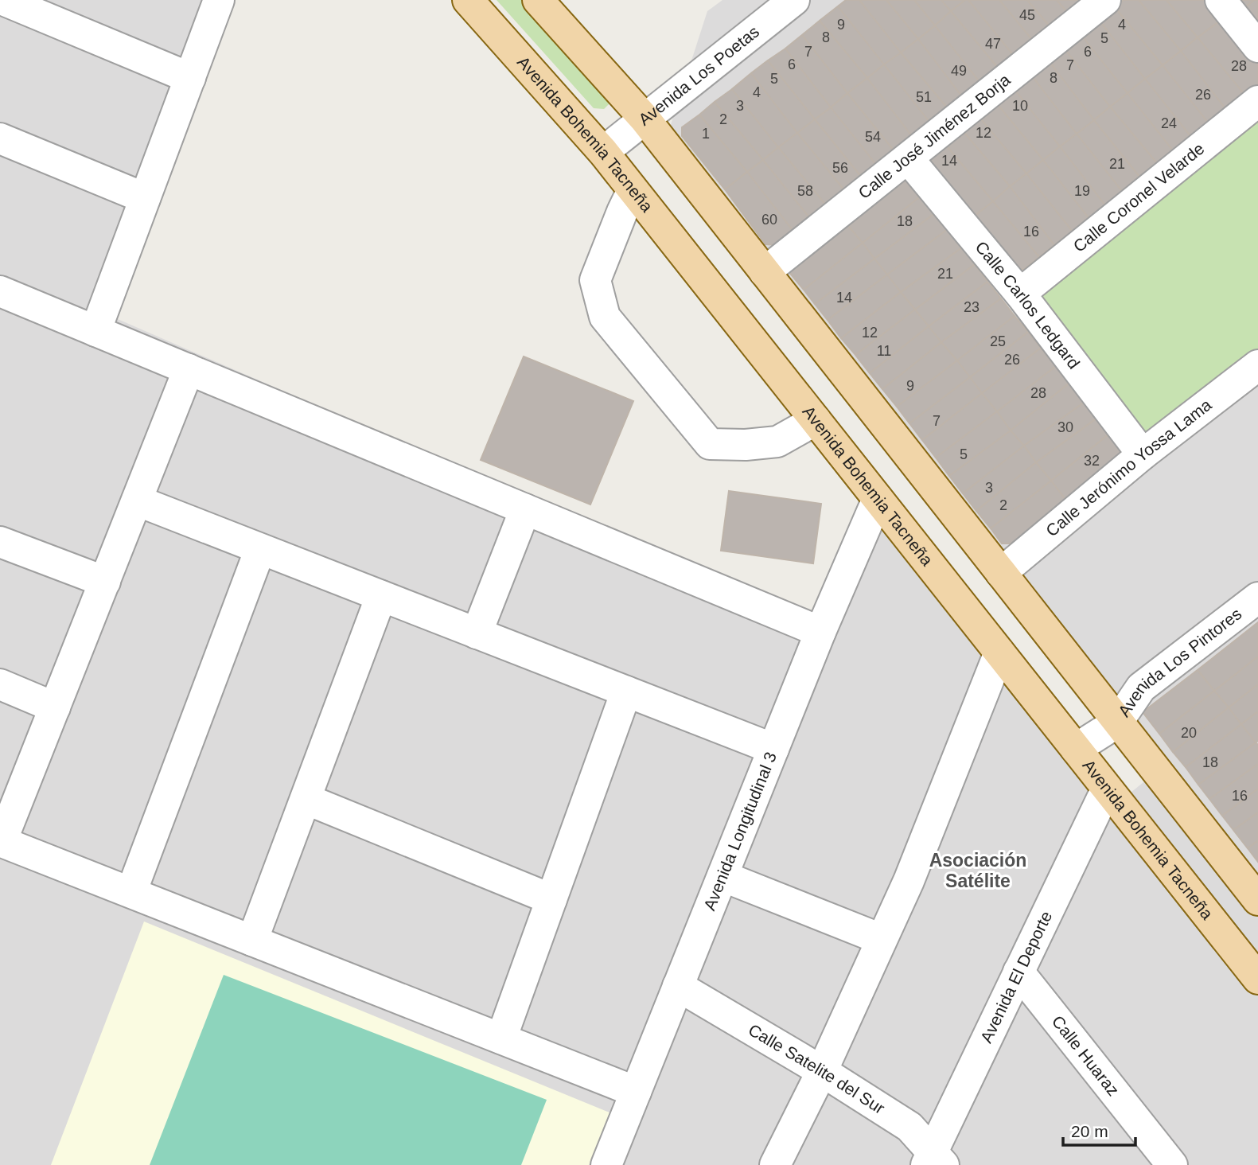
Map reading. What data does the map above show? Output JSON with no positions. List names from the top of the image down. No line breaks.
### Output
{"streets":{"main road":["Avenida Bohemia Tacneña"],"street":["Avenida Los Poetas","Calle José Jiménez Borja","Calle Coronel Velarde","Calle Carlos Ledgard","Calle Jerónimo Yossa Lama","Avenida Los Pintores","Avenida Longitudinal 3","Avenida El Deporte","Calle Huaraz","Calle Satelite del Sur"]},"crossings":[["Avenida Los Poetas","Avenida Bohemia Tacneña"],["Avenida Bohemia Tacneña","Avenida Los Pintores"],["Avenida Bohemia Tacneña","Avenida Longitudinal 3"],["Avenida Bohemia Tacneña","Avenida El Deporte"],["Calle José Jiménez Borja","Calle Carlos Ledgard"],["Calle Coronel Velarde","Calle Carlos Ledgard"],["Calle Carlos Ledgard","Calle Jerónimo Yossa Lama"],["Avenida Longitudinal 3","Calle Satelite del Sur"],["Avenida El Deporte","Calle Huaraz"],["Avenida El Deporte","Calle Satelite del Sur"]],"districts":["Asociación Satélite"],"house_numbers":["45","9","4","8","5","47","7","6","6","7","28","49","8","5","4","26","51","3","10","2","24","12","1","54","14","21","56","58","19","60","18","16","21","14","23","12","25","11","26","9","28","7","30","5","32","3","2","20","18","16"],"scale_bar":"20 m"}
